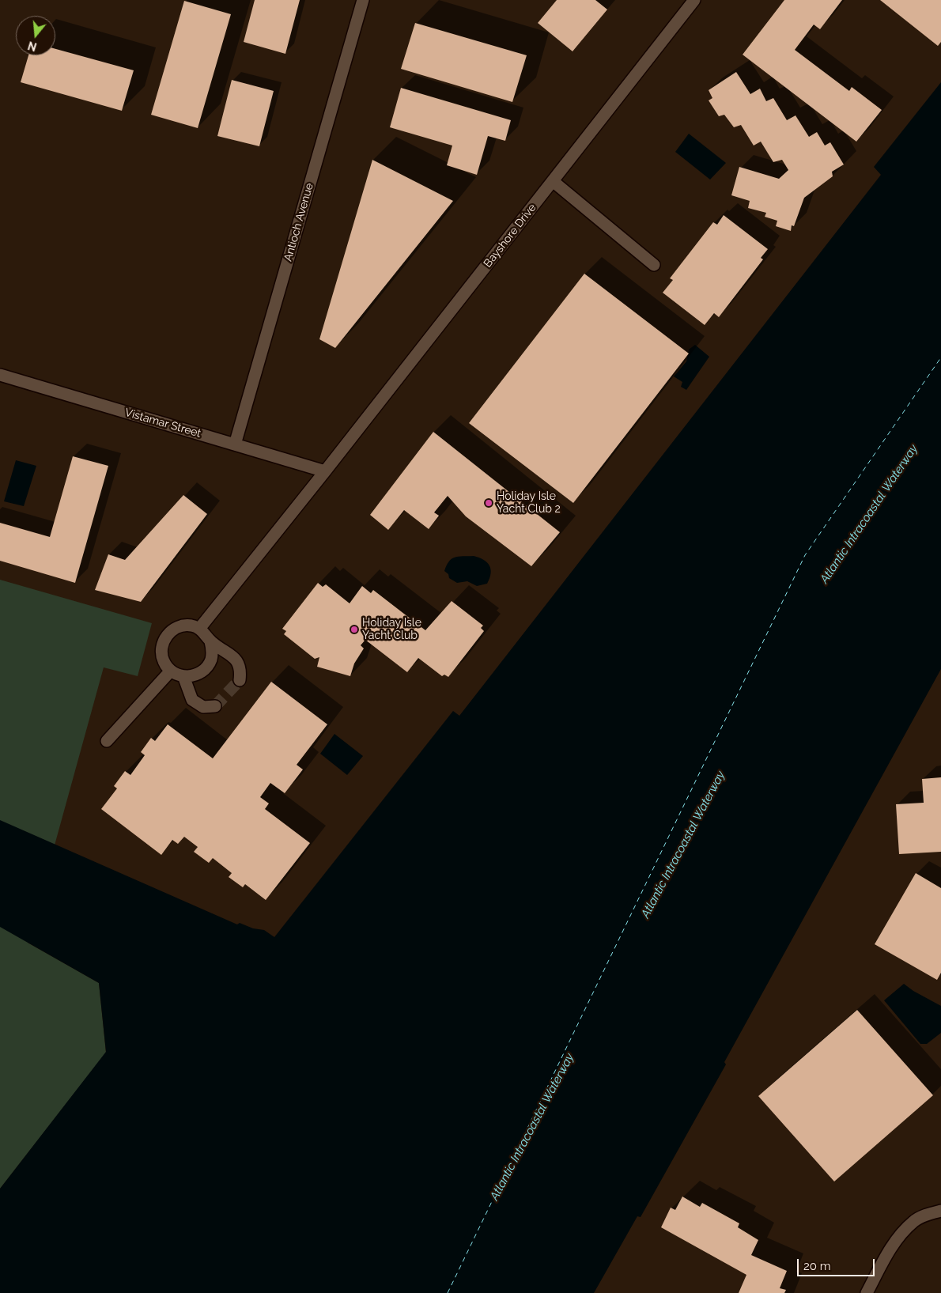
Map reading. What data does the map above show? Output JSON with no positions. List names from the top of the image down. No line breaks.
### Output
{"streets":{"street":["Antioch Avenue","Bayshore Drive","Vistamar Street"]},"crossings":[["Antioch Avenue","Vistamar Street"],["Bayshore Drive","Vistamar Street"]],"water":["Atlantic Intracoastal Waterway"],"places":["Holiday Isle Yacht Club 2","Holiday Isle Yacht Club"],"scale_bar":"20 m","north":"bottom"}
